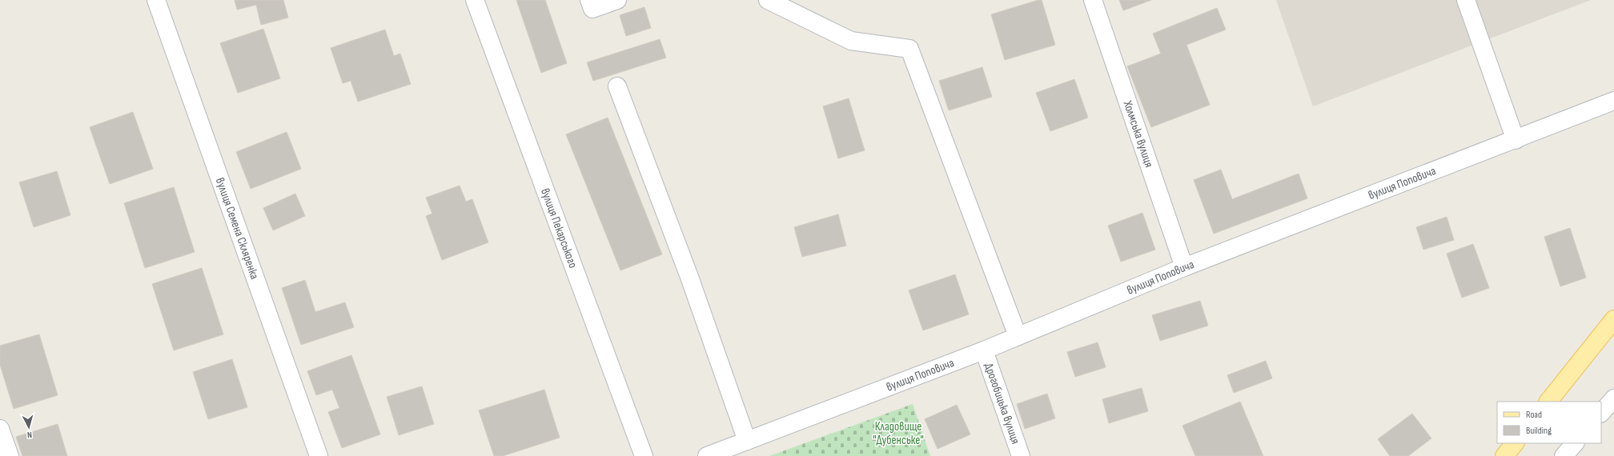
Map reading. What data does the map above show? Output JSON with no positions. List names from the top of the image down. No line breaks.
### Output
{"streets":{"street":["Холмська вулиця","вулиця Поповича","вулиця Семена Скляренка","вулиця Пекарського","Дрогобицька вулиця"]},"crossings":[["Холмська вулиця","вулиця Поповича"],["вулиця Поповича","Дрогобицька вулиця"]],"parks":["Кладовище \"Дубенське\""],"legend":["Road","Building"],"north":"bottom"}
